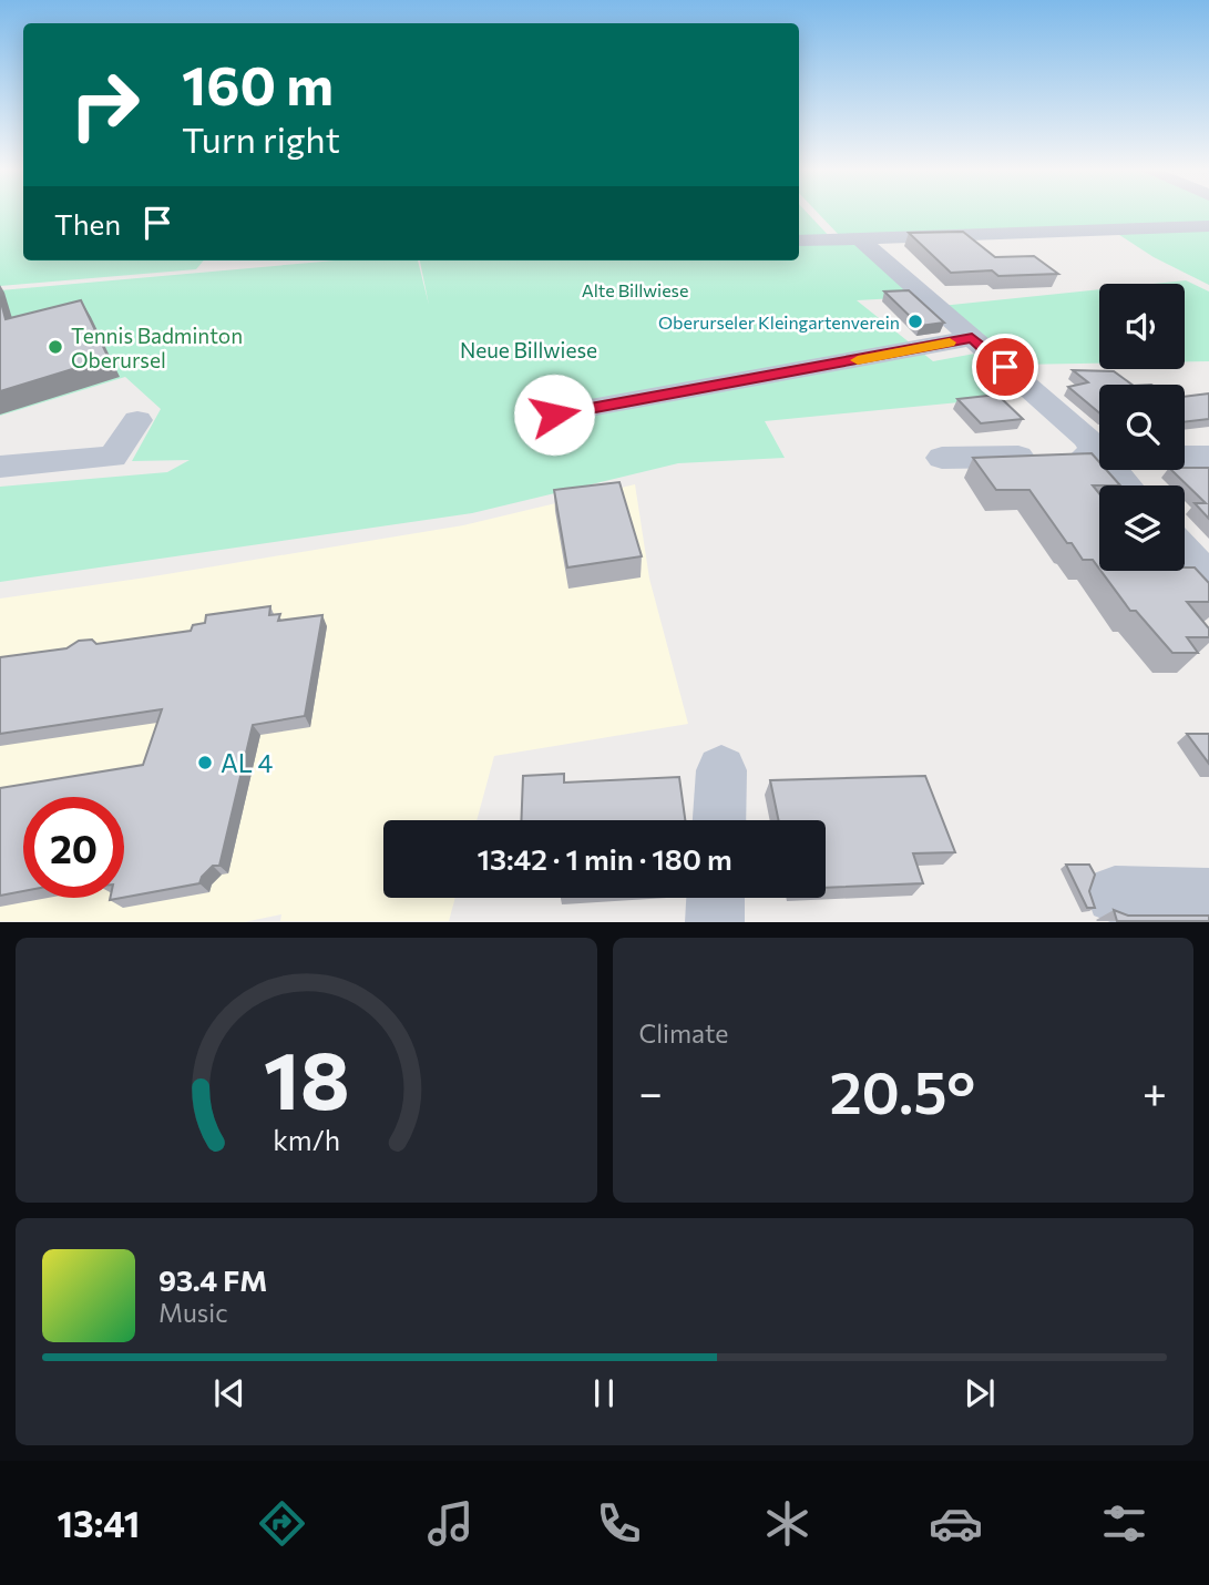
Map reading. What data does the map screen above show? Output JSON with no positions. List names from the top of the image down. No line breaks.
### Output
{"parks":["Alte Billwiese","Neue Billwiese"],"places":["Oberurseler Kleingartenverein","Tennis Badminton Oberursel","AL 4"],"page":{"turn":["160 m","Turn right"],"then":"Then","limit":"20","trip":"13:42 · 1 min · 180 m","tile":"Climate","heat":["−","20.5°","+"],"song":["93.4 FM","Music"],"tabs":"13:41","gauge":["18","km/h"]}}
